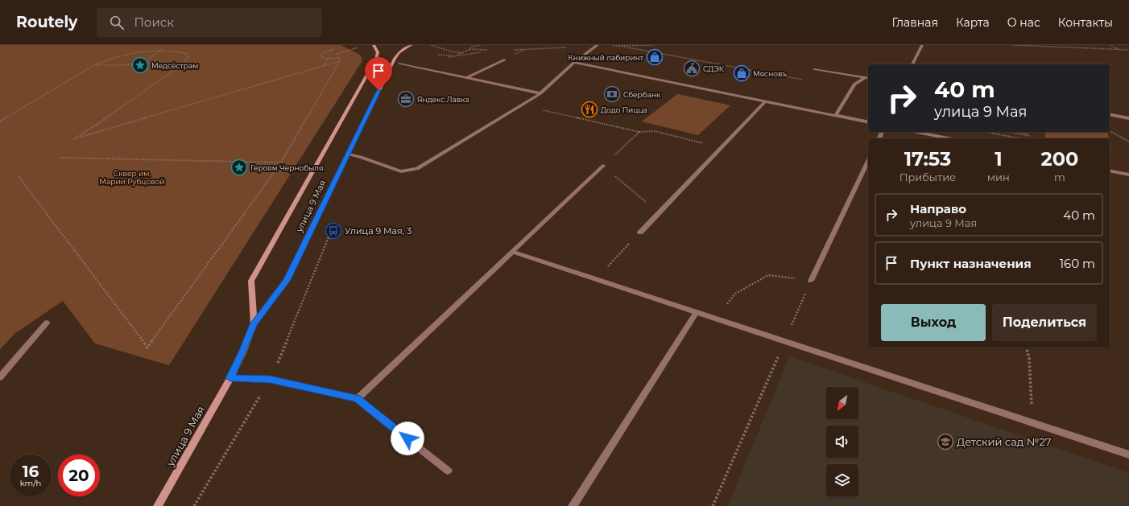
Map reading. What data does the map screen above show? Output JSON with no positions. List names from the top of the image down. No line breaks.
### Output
{"streets":{"main road":["улица 9 Мая"]},"parks":["Сквер им. Марии Рубцовой"],"places":{"shop":["Книжный лабиринт","Мясновъ"],"place":["Медсёстрам","Героям Чернобыля"],"public building":["СДЭК"],"bank":["Сбербанк"],"office":["Яндекс.Лавка"],"restaurant":["Додо Пицца"],"bus stop":["Улица 9 Мая, 3"],"school or university":["Детский сад №27"]},"north":"bottom left","page":{"header":"Routely","search":"Поиск","nav":["Главная","Карта","О нас","Контакты"],"turn":["40 m","улица 9 Мая"],"eta":["17:53","Прибытие","1","мин","200","m"],"list":[{"name":"Направо","note":"улица 9 Мая","value":"40 m"},{"name":"Пункт назначения","value":"160 m"}],"buttons":["Выход","Поделиться"],"speed":"16 km/h","limit":"20"}}
